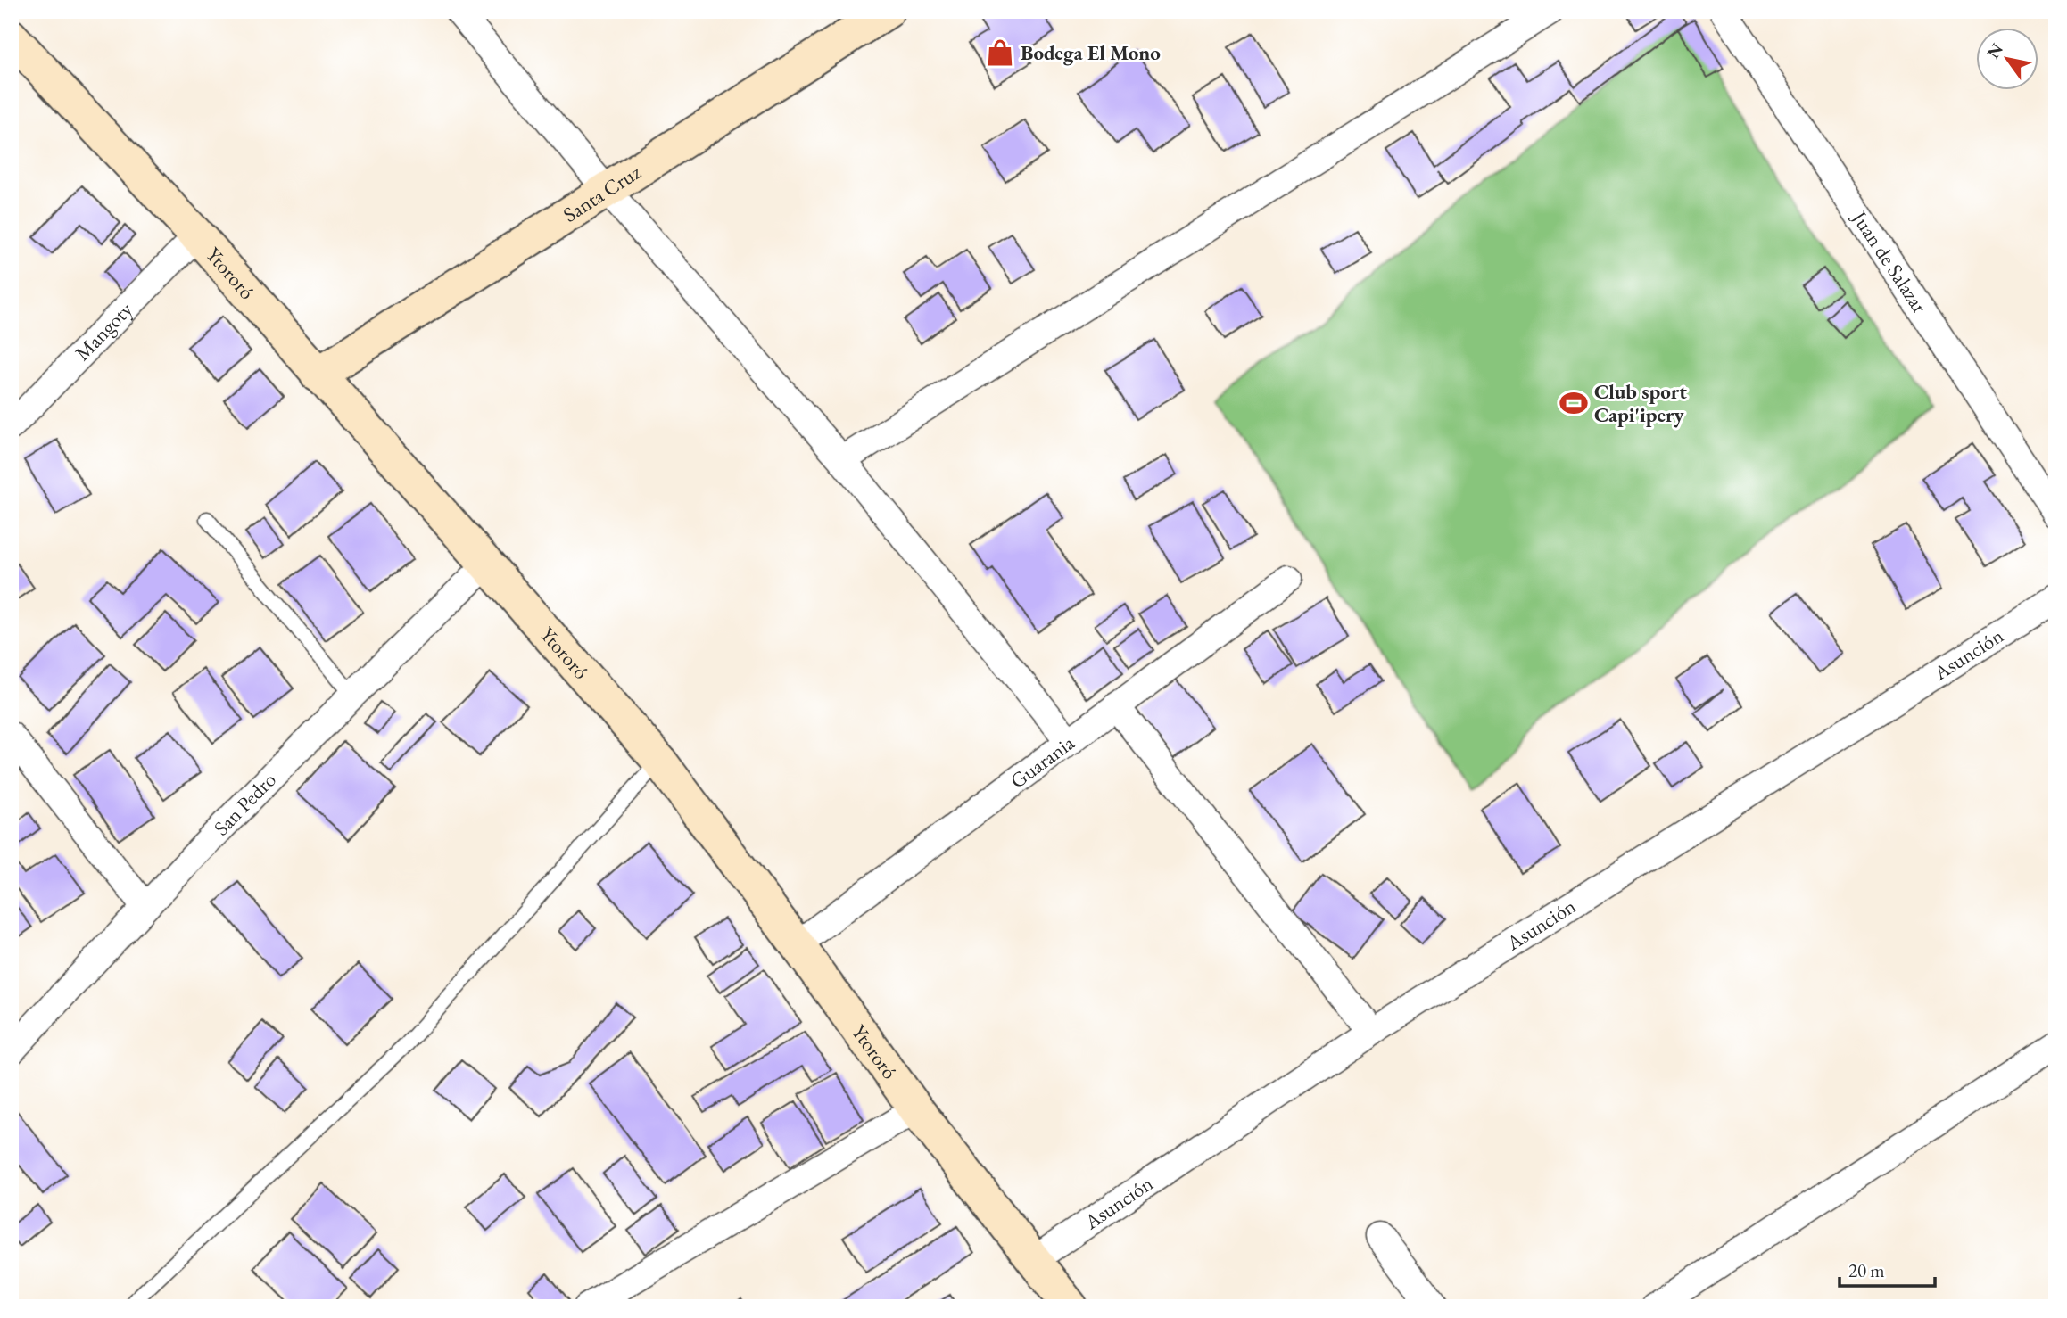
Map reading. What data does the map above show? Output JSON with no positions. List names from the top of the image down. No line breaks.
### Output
{"streets":{"street":["Santa Cruz","Juan de Salazar","Ytororó","Mangoty","Asunción","Guarania","San Pedro"]},"crossings":[["Santa Cruz","Ytororó"],["Ytororó","Mangoty"],["Ytororó","Asunción"],["Ytororó","Guarania"],["Ytororó","San Pedro"]],"places":{"shop":["Bodega El Mono"],"sports":["Club sport Capi'ipery"]},"scale_bar":"20 m","north":"top left"}
